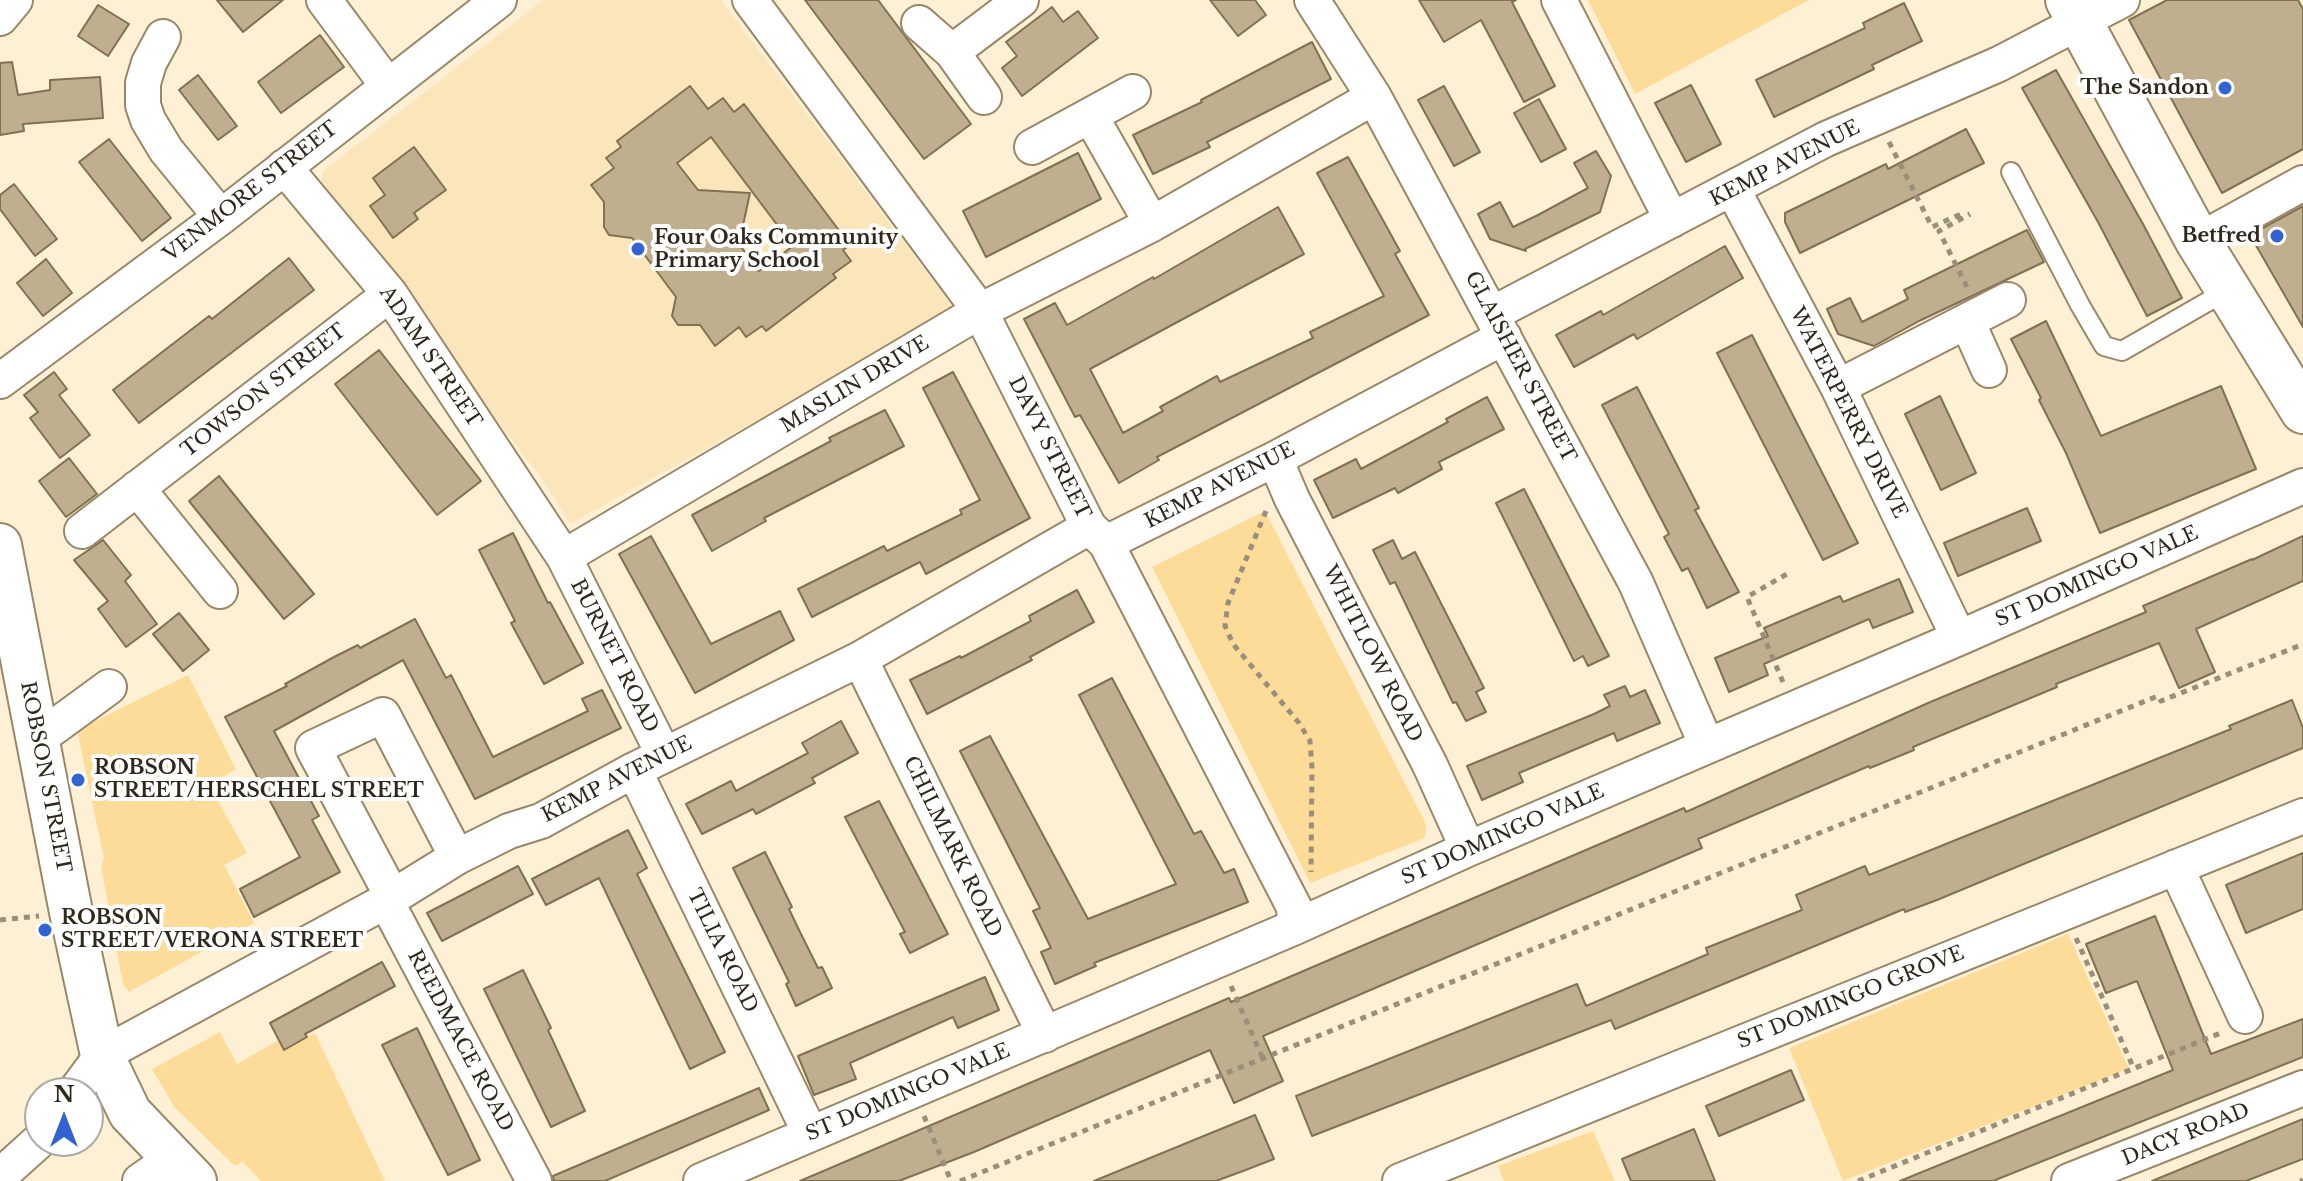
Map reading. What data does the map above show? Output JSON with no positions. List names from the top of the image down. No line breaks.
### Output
{"streets":{"street":["KEMP AVENUE","VENMORE STREET","ADAM STREET","GLAISHER STREET","MASLIN DRIVE","TOWSON STREET","WATERPERRY DRIVE","DAVY STREET","ST DOMINGO VALE","WHITLOW ROAD","BURNET ROAD","ROBSON STREET","CHILMARK ROAD","TILIA ROAD","ST DOMINGO GROVE","REEDMACE ROAD","DACY ROAD"]},"crossings":[["KEMP AVENUE","GLAISHER STREET"],["KEMP AVENUE","WATERPERRY DRIVE"],["KEMP AVENUE","DAVY STREET"],["KEMP AVENUE","WHITLOW ROAD"],["KEMP AVENUE","BURNET ROAD"],["KEMP AVENUE","ROBSON STREET"],["KEMP AVENUE","CHILMARK ROAD"],["KEMP AVENUE","TILIA ROAD"],["KEMP AVENUE","REEDMACE ROAD"],["VENMORE STREET","ADAM STREET"],["ADAM STREET","MASLIN DRIVE"],["ADAM STREET","TOWSON STREET"],["ADAM STREET","BURNET ROAD"],["GLAISHER STREET","MASLIN DRIVE"],["GLAISHER STREET","ST DOMINGO VALE"],["MASLIN DRIVE","DAVY STREET"],["MASLIN DRIVE","BURNET ROAD"],["WATERPERRY DRIVE","ST DOMINGO VALE"],["DAVY STREET","ST DOMINGO VALE"],["ST DOMINGO VALE","WHITLOW ROAD"],["ST DOMINGO VALE","CHILMARK ROAD"],["ST DOMINGO VALE","TILIA ROAD"],["BURNET ROAD","TILIA ROAD"]],"places":["The Sandon","Betfred","Four Oaks Community Primary School","ROBSON STREET/HERSCHEL STREET","ROBSON STREET/VERONA STREET"],"north":"top"}
